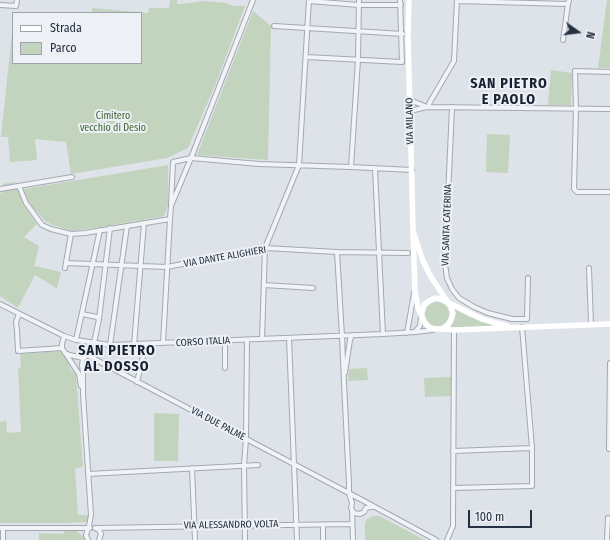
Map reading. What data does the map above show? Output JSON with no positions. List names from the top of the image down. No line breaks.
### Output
{"streets":{"main road":["VIA MILANO"],"street":["VIA SANTA CATERINA","VIA DANTE ALIGHIERI","CORSO ITALIA","VIA DUE PALME","VIA ALESSANDRO VOLTA"]},"crossings":[["VIA MILANO","CORSO ITALIA"]],"districts":["SAN PIETRO E PAOLO","SAN PIETRO AL DOSSO"],"parks":["Cimitero vecchio di Desio"],"legend":["Strada","Parco"],"scale_bar":"100 m","north":"right"}
